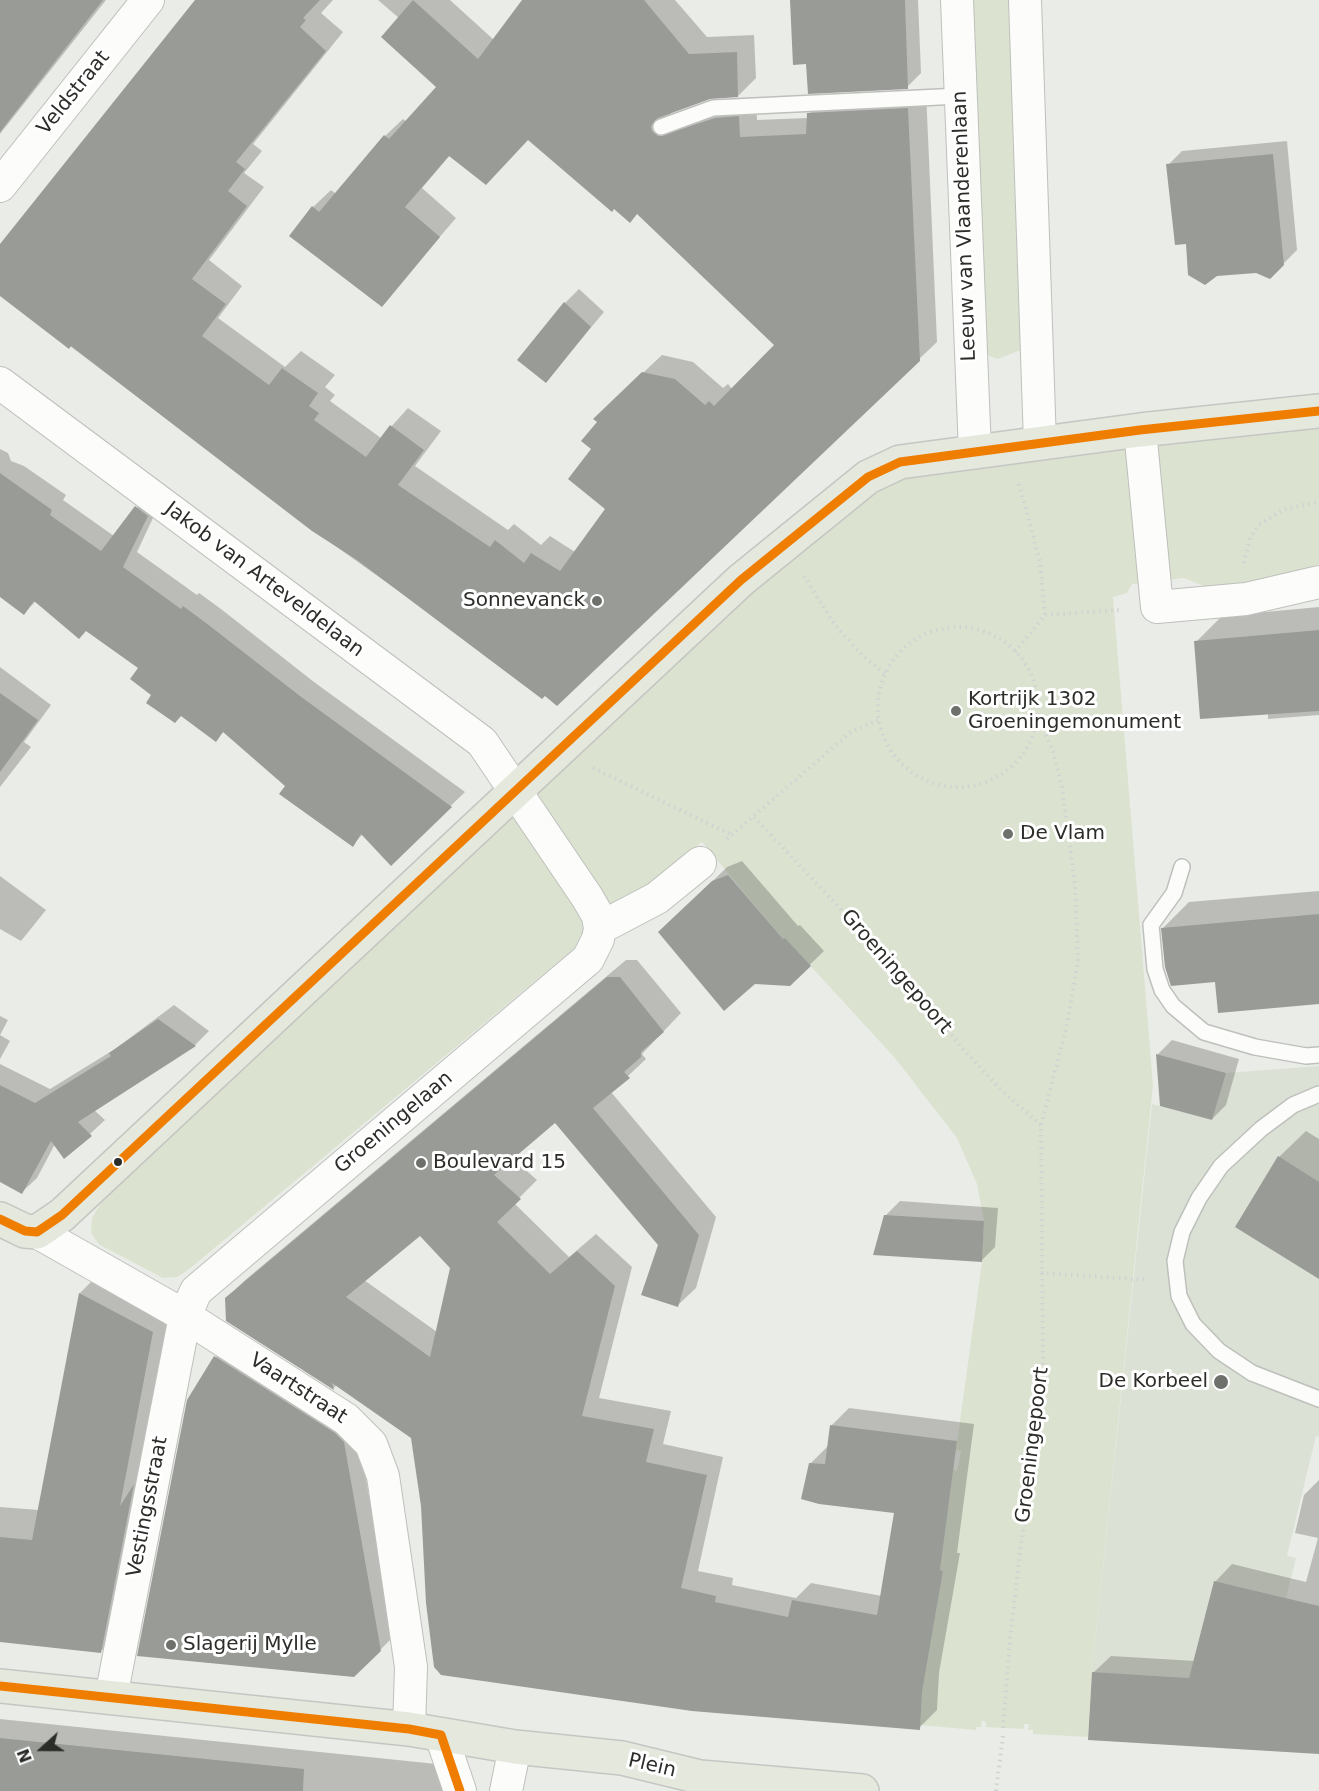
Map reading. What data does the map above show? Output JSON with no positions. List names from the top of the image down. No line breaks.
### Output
{"streets":{"main road":["Vaartstraat","Plein"],"street":["Veldstraat","Leeuw van Vlaanderenlaan","Jakob van Arteveldelaan","Groeningelaan","Vestingsstraat"],"path":["Groeningepoort"]},"crossings":[["Groeningelaan","Vaartstraat"],["Groeningelaan","Vestingsstraat"],["Vaartstraat","Vestingsstraat"],["Vaartstraat","Plein"],["Vestingsstraat","Plein"]],"places":["Sonnevanck","Kortrijk 1302 Groeningemonument","De Vlam","Boulevard 15","De Korbeel","Slagerij Mylle"],"north":"left"}
